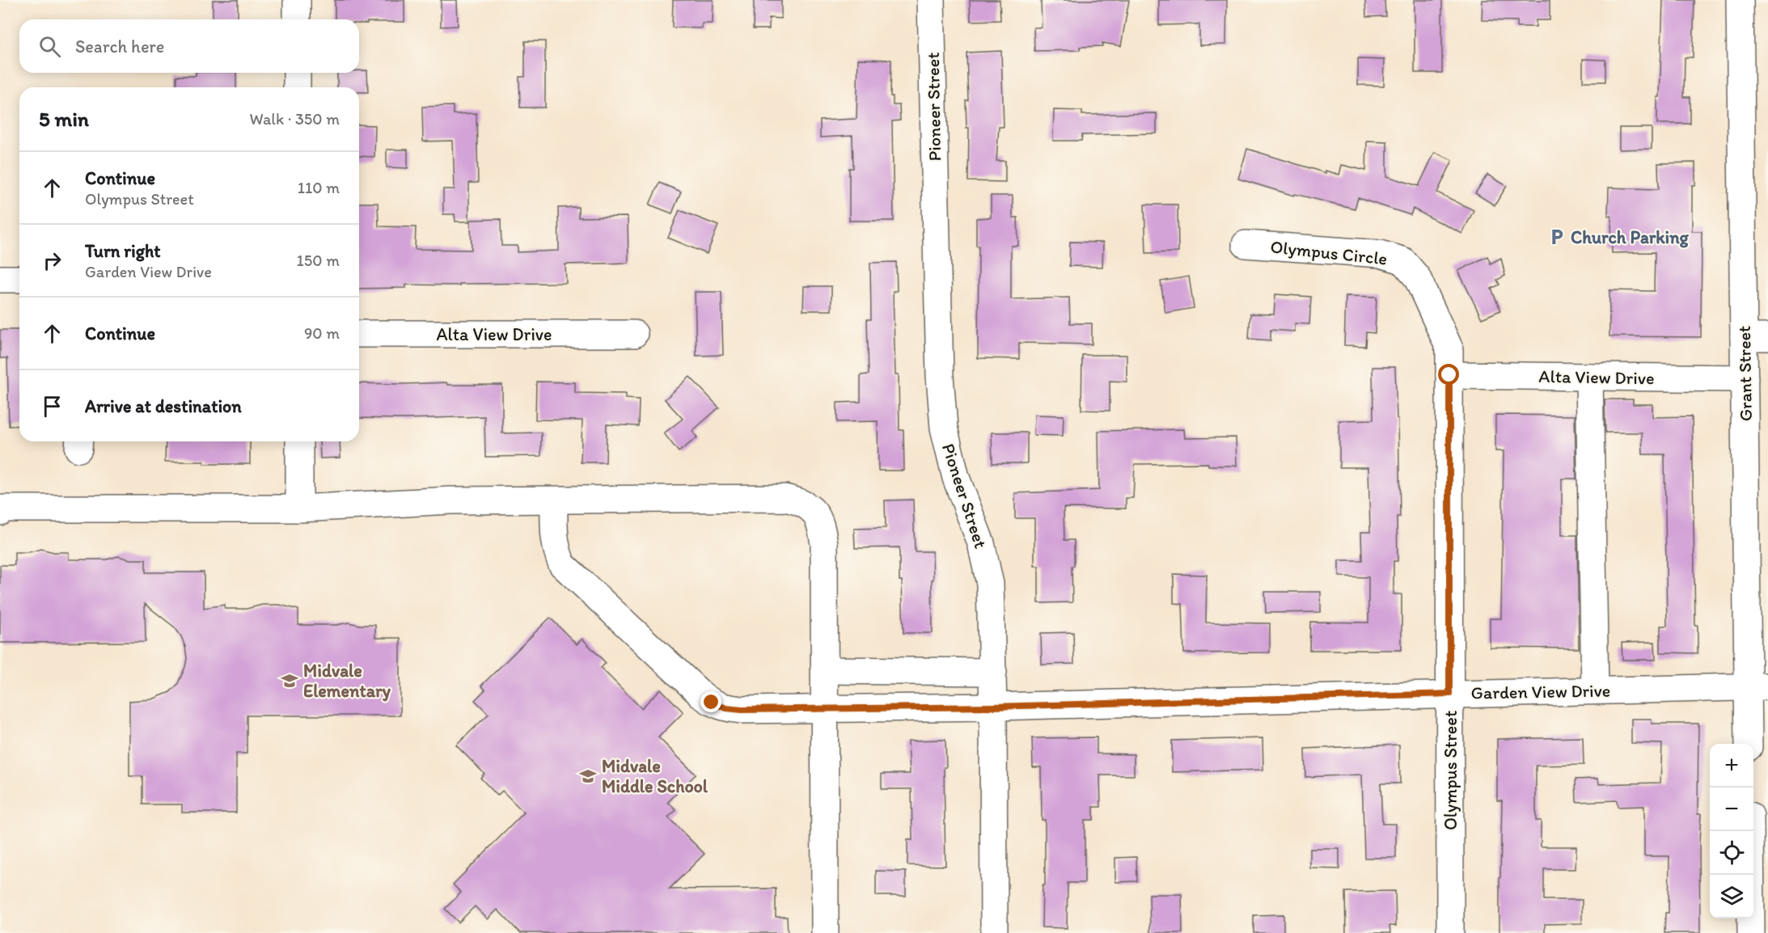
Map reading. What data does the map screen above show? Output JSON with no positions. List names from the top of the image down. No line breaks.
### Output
{"streets":{"street":["Pioneer Street","Olympus Circle","Alta View Drive","Grant Street","Garden View Drive","Olympus Street"]},"crossings":[["Pioneer Street","Garden View Drive"],["Olympus Circle","Alta View Drive"],["Olympus Circle","Olympus Street"],["Alta View Drive","Grant Street"],["Alta View Drive","Olympus Street"],["Grant Street","Garden View Drive"],["Garden View Drive","Olympus Street"]],"places":{"parking":["Church Parking"],"school or university":["Midvale Elementary","Midvale Middle School"]},"page":{"search":"Search here","heading":["5 min","Walk · 350 m"],"list":[["Continue","Olympus Street","110 m"],["Turn right","Garden View Drive","150 m"],["Continue","90 m"],"Arrive at destination"],"map_buttons":["+","−"]}}
